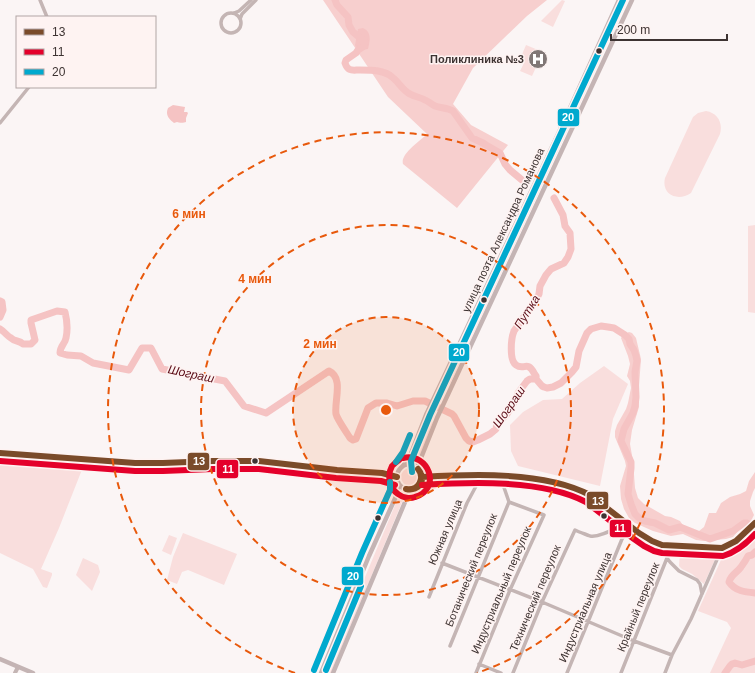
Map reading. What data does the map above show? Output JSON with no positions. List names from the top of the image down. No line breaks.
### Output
{"streets":{"main road":["улица поэта Александра Романова"],"street":["Южная улица","Ботанический переулок","Индустриальный переулок","Технический переулок","Индустриальная улица","Крайный переулок"]},"crossings":[["Ботанический переулок","Индустриальный переулок"]],"water":["Путка","Шограш"],"places":{"hospital":["Поликлиника №3"]},"lines":["transit line 20","transit line 13","transit line 11"],"legend":["13","11","20"],"scale_bar":"200 m","rings":["6 мин","4 мин","2 мин"]}
